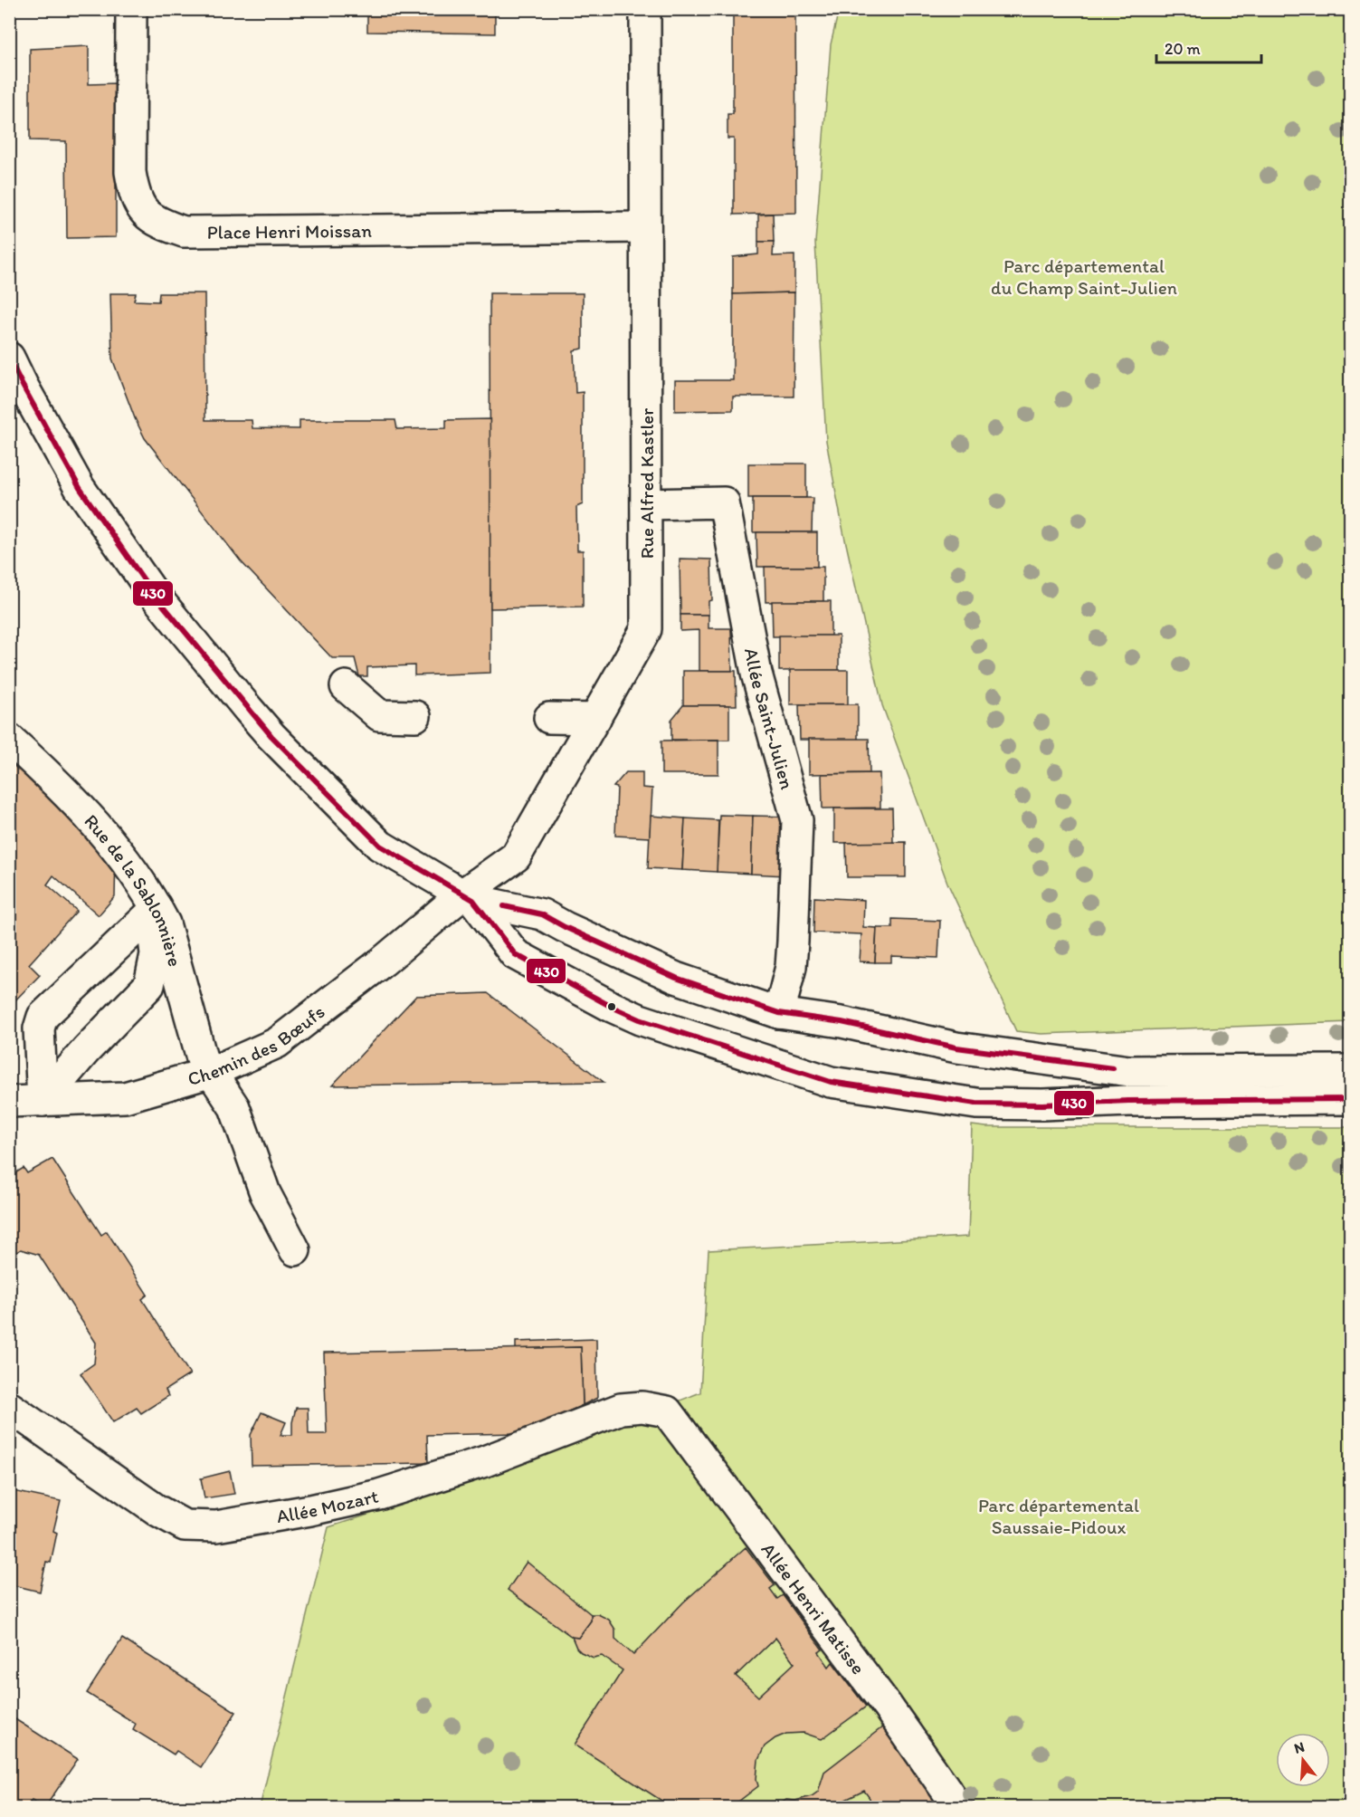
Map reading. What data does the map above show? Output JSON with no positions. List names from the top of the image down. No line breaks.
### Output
{"streets":{"street":["Place Henri Moissan","Rue Alfred Kastler","Allée Saint-Julien","Rue de la Sablonnière","Chemin des Bœufs","Allée Mozart","Allée Henri Matisse"]},"crossings":[["Place Henri Moissan","Rue Alfred Kastler"],["Rue Alfred Kastler","Allée Saint-Julien"],["Rue Alfred Kastler","Chemin des Bœufs"],["Rue de la Sablonnière","Chemin des Bœufs"],["Allée Mozart","Allée Henri Matisse"]],"parks":["Parc départemental du Champ Saint-Julien","Parc départemental Saussaie-Pidoux"],"lines":["transit line 430"],"scale_bar":"20 m","north":"top"}
